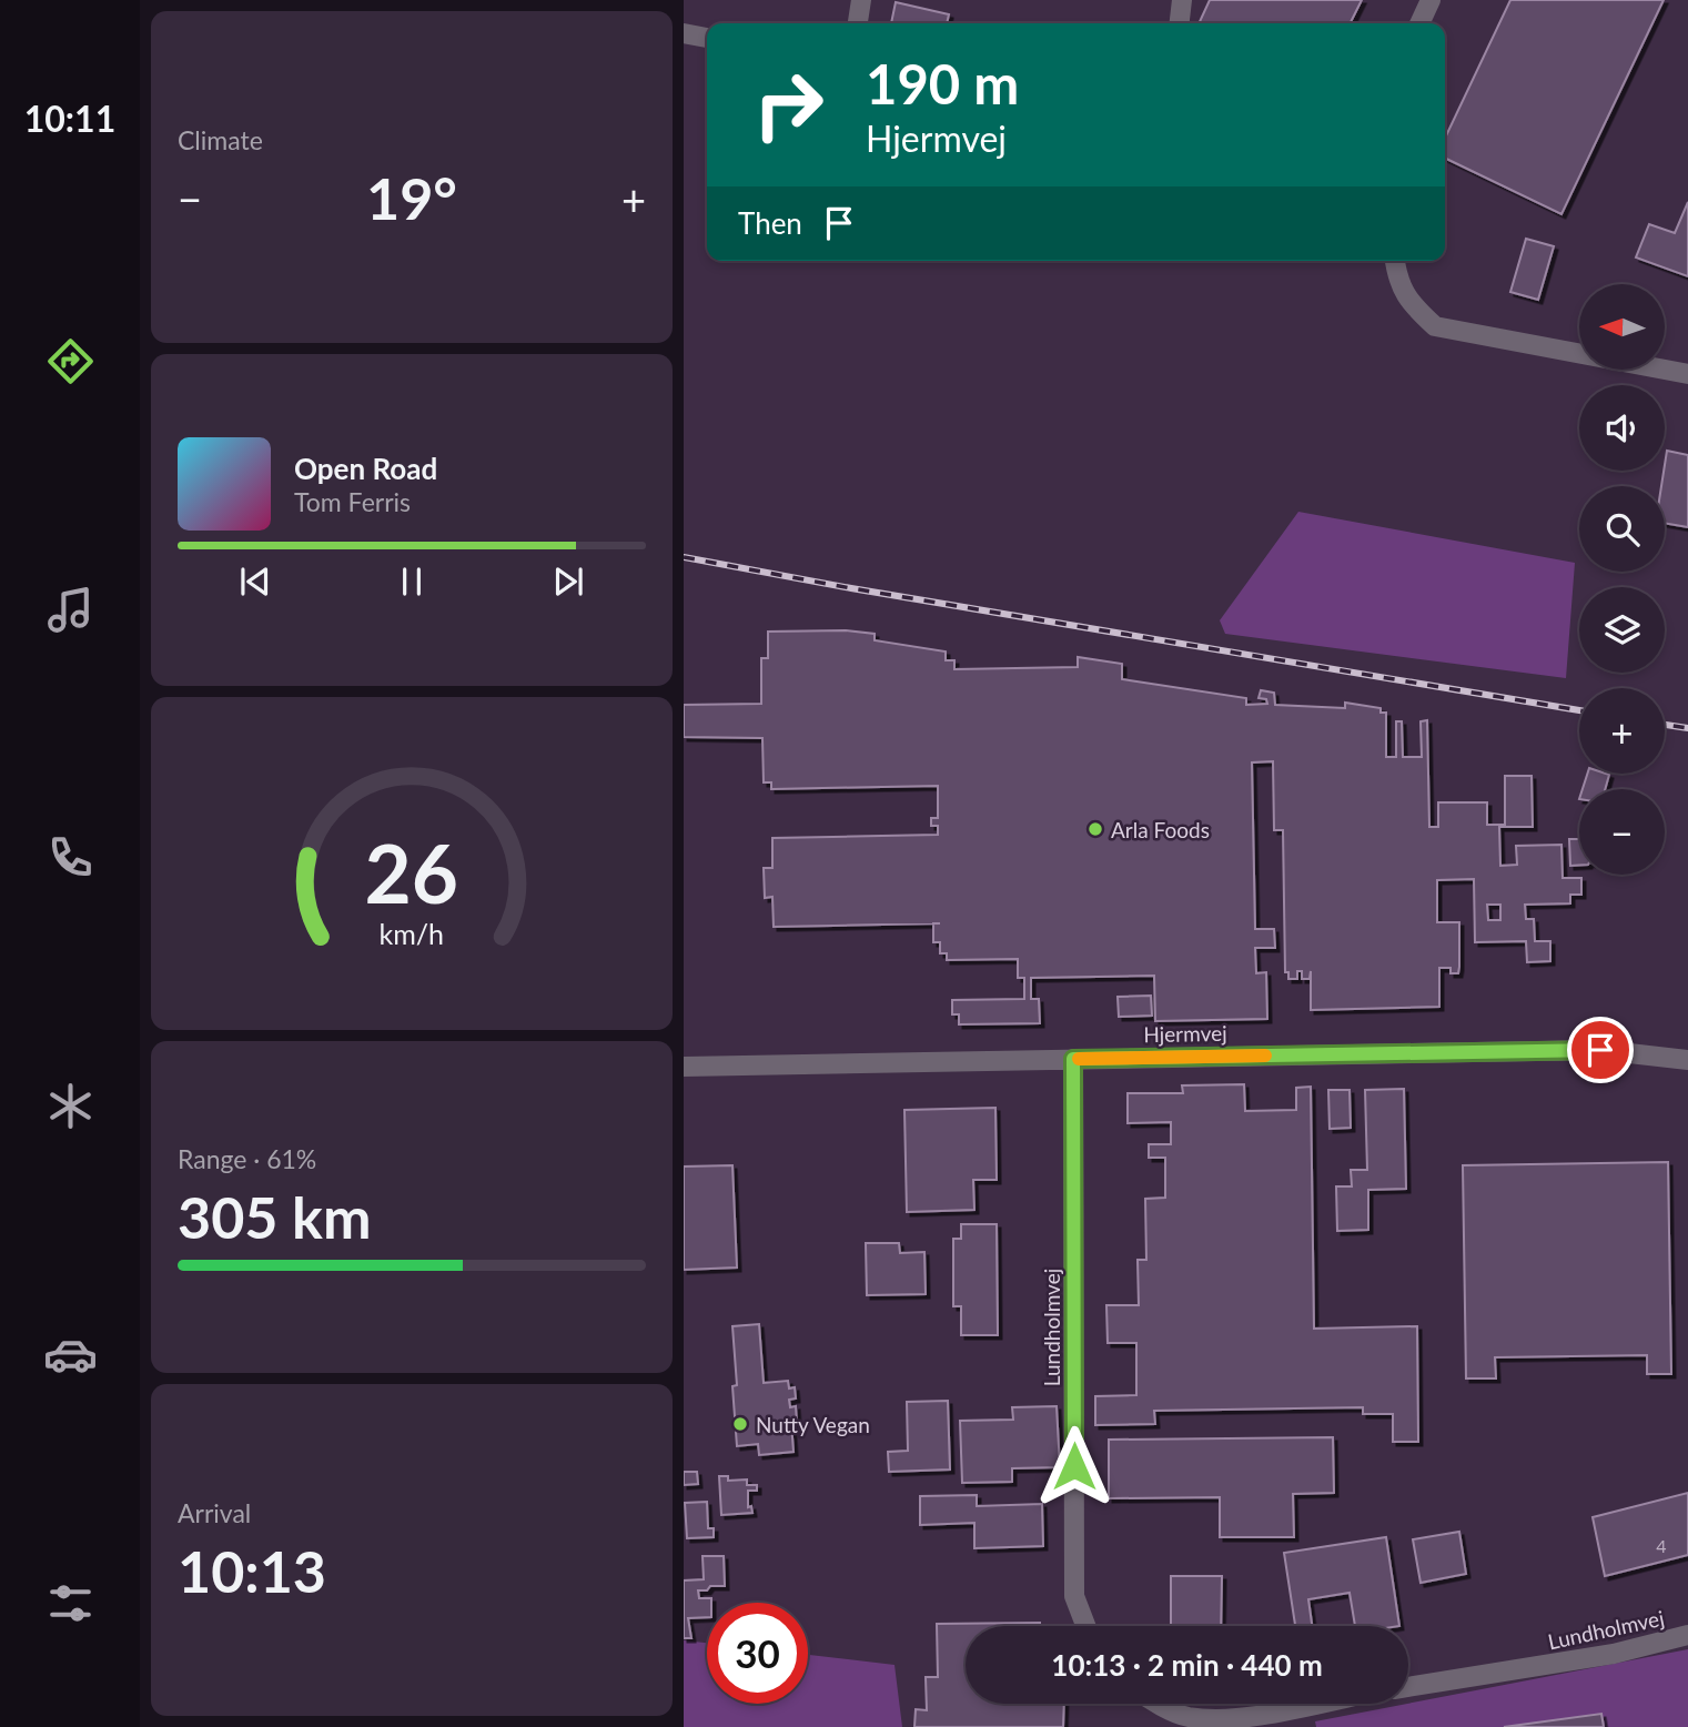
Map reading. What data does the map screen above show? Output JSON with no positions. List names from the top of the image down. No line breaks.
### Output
{"streets":{"street":["Hjermvej","Lundholmvej"]},"crossings":[["Hjermvej","Lundholmvej"]],"places":["Arla Foods","Nutty Vegan"],"house_numbers":["4"],"north":"left","page":{"tabs":"10:11","tile":["Climate",["Range · 61%","305 km"],["Arrival","10:13"]],"turn":["190 m","Hjermvej"],"heat":["−","19°","+"],"then":"Then","map_buttons":["+","−"],"song":["Open Road","Tom Ferris"],"limit":"30","trip":"10:13 · 2 min · 440 m","gauge":["26","km/h"]}}
